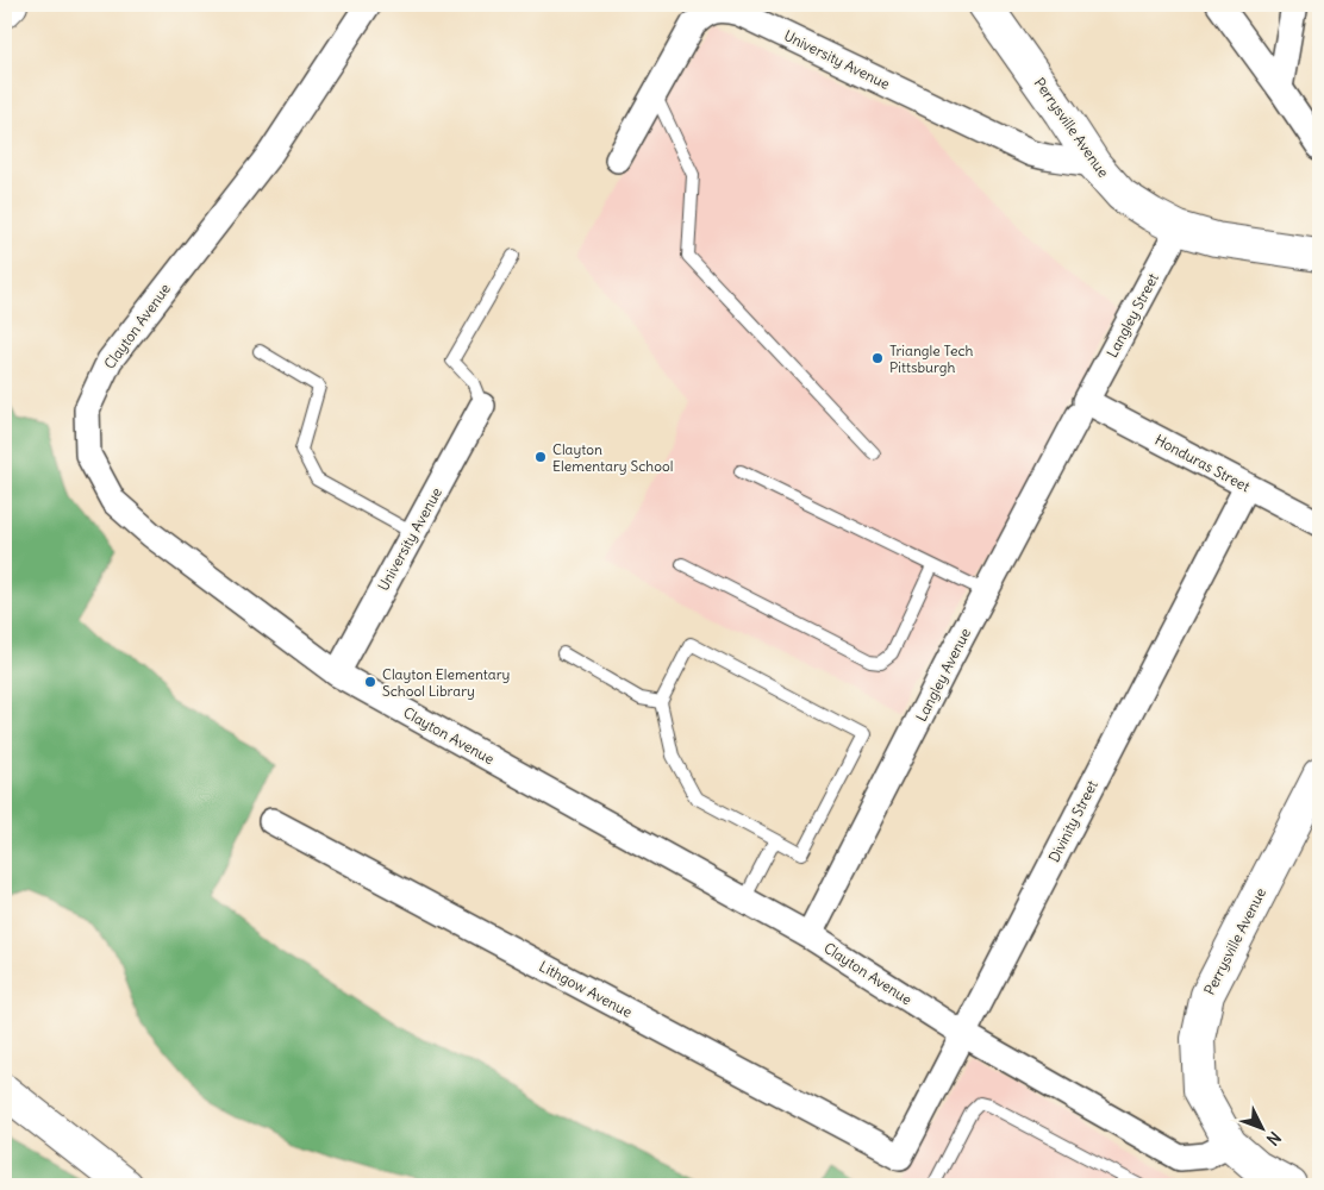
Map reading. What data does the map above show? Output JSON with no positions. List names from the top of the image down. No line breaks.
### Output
{"streets":{"street":["University Avenue","Perrysville Avenue","Langley Street","Clayton Avenue","Honduras Street","Langley Avenue","Divinity Street","Lithgow Avenue"]},"crossings":[["University Avenue","Perrysville Avenue"],["University Avenue","Clayton Avenue"],["Perrysville Avenue","Langley Street"],["Perrysville Avenue","Clayton Avenue"],["Langley Street","Honduras Street"],["Langley Street","Langley Avenue"],["Clayton Avenue","Langley Avenue"],["Clayton Avenue","Divinity Street"],["Honduras Street","Langley Avenue"],["Honduras Street","Divinity Street"],["Divinity Street","Lithgow Avenue"]],"places":["Triangle Tech Pittsburgh","Clayton Elementary School","Clayton Elementary School Library"],"north":"bottom right"}
